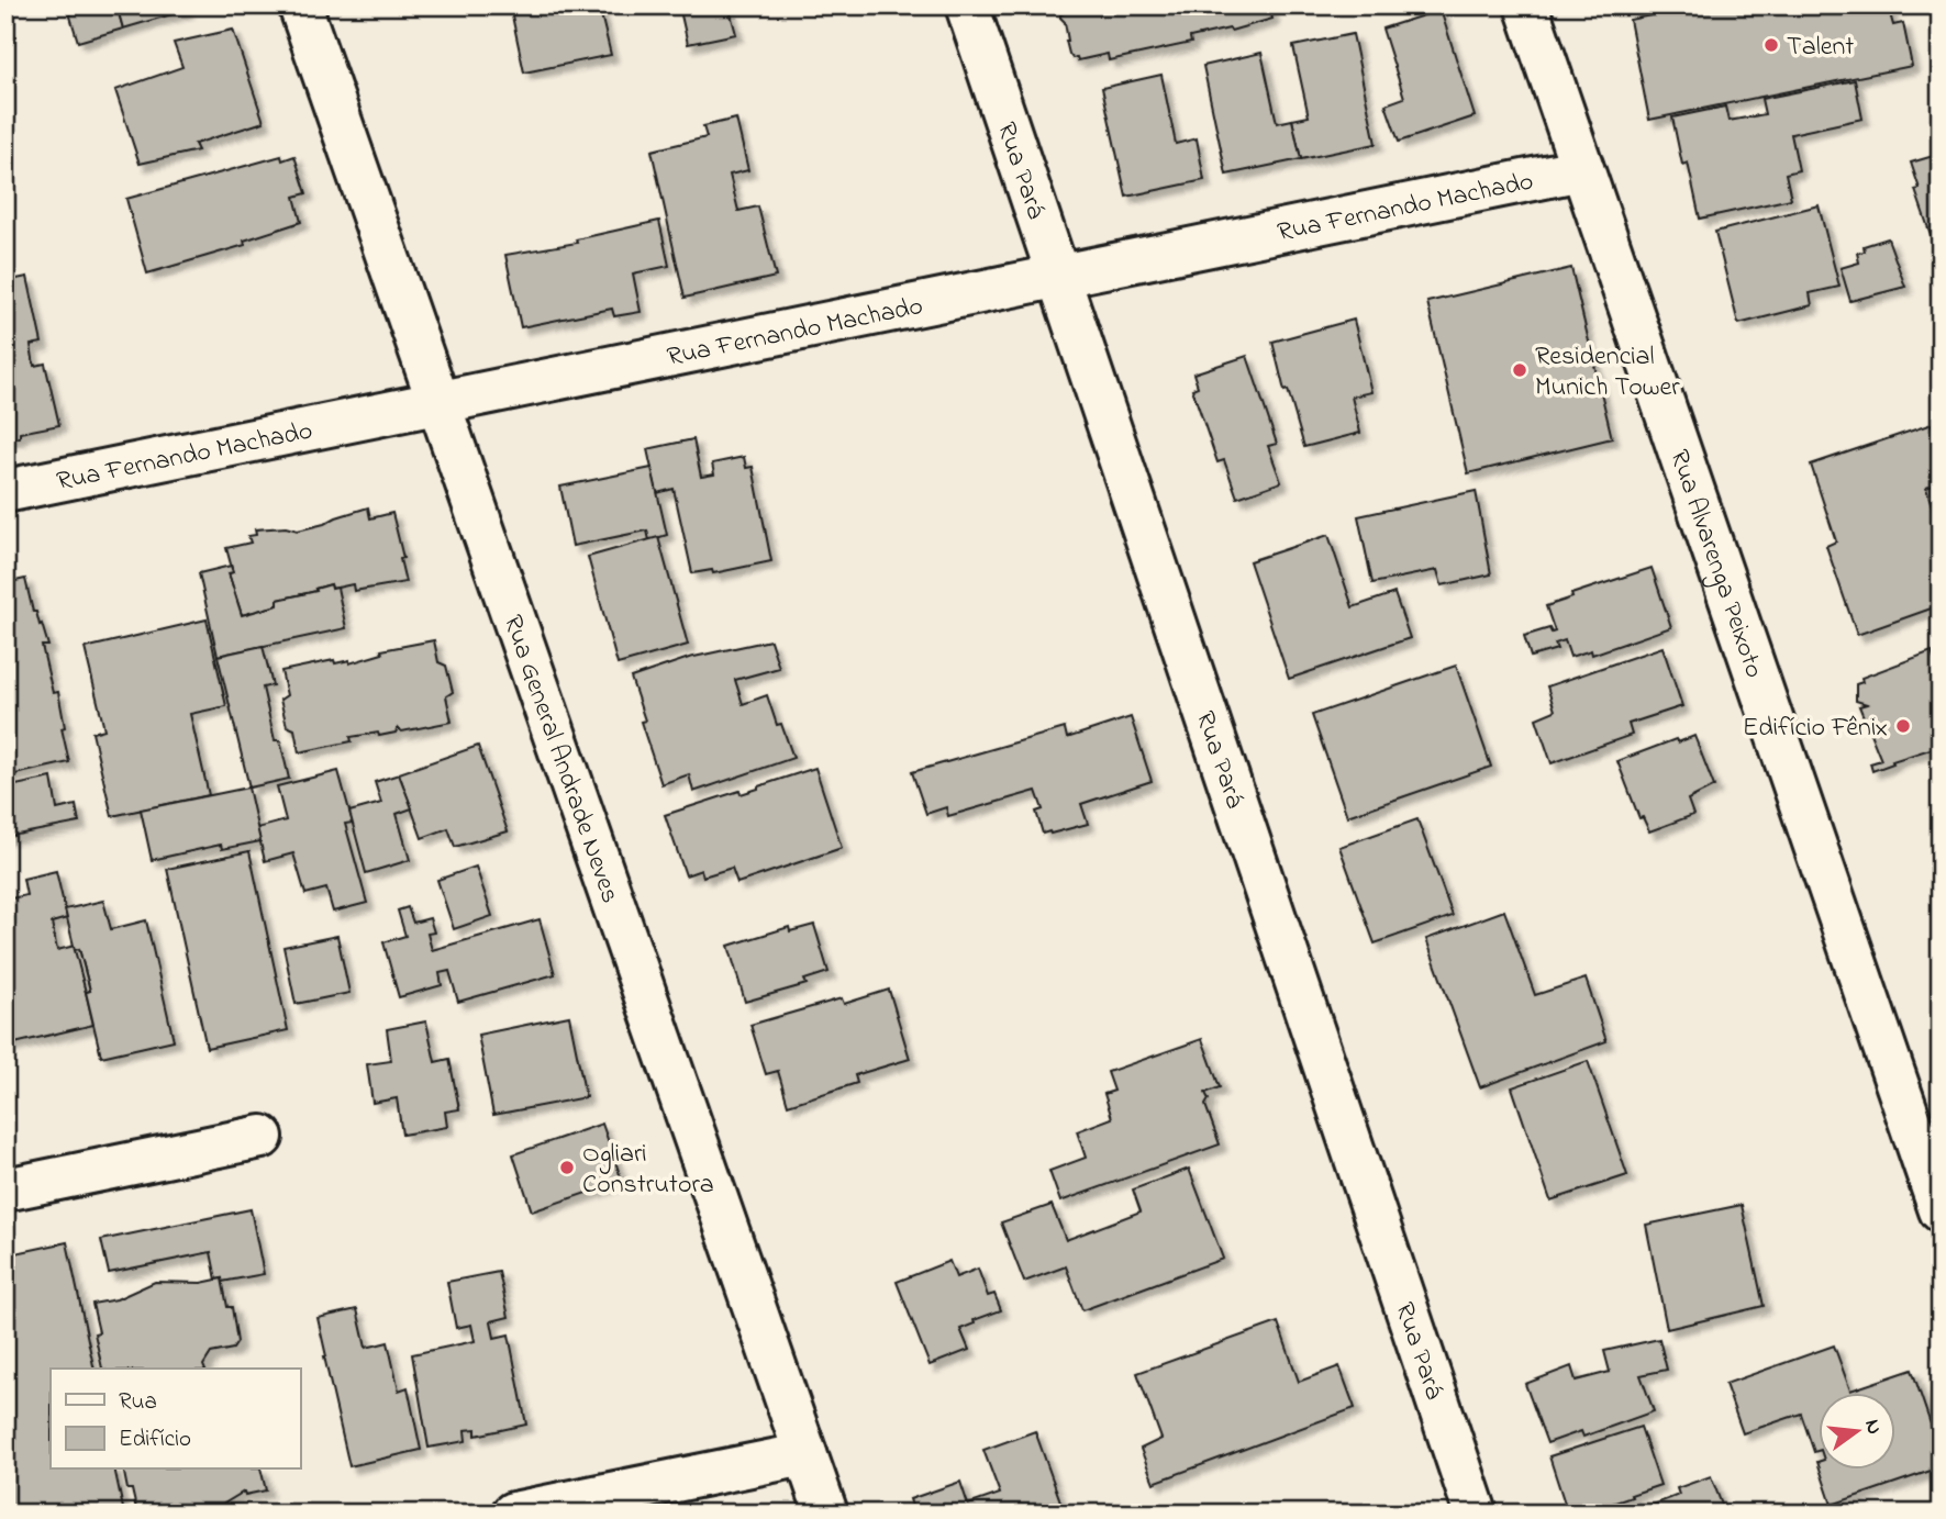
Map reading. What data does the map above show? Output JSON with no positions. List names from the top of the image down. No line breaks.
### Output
{"streets":{"street":["Rua Pará","Rua Fernando Machado","Rua Alvarenga Peixoto","Rua General Andrade Neves"]},"crossings":[["Rua Pará","Rua Fernando Machado"],["Rua Fernando Machado","Rua Alvarenga Peixoto"],["Rua Fernando Machado","Rua General Andrade Neves"]],"places":["Talent","Residencial Munich Tower","Edifício Fênix","Ogliari Construtora"],"legend":["Rua","Edifício"],"north":"right"}
